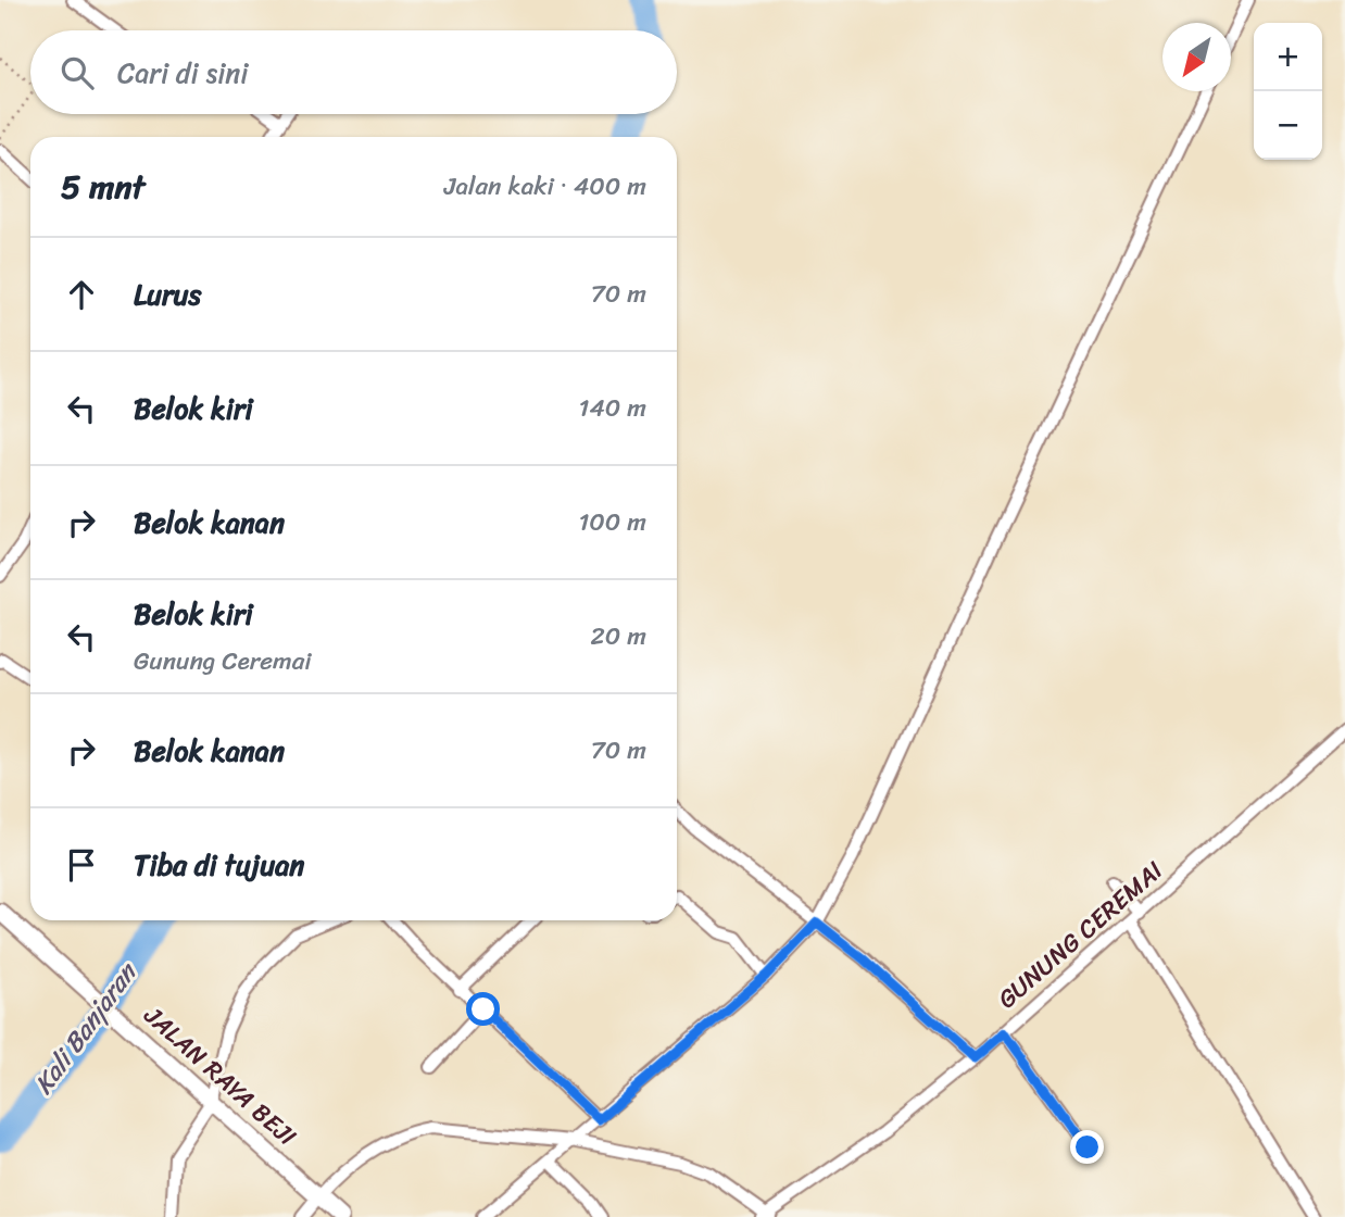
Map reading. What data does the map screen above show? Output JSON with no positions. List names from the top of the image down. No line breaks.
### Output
{"streets":{"street":["GUNUNG CEREMAI","JALAN RAYA BEJI"]},"water":["Kali Banjaran"],"north":"bottom left","page":{"map_buttons":["+","−"],"search":"Cari di sini","heading":["5 mnt","Jalan kaki · 400 m"],"list":[["Lurus","70 m"],["Belok kiri","140 m"],["Belok kanan","100 m"],["Belok kiri","Gunung Ceremai","20 m"],["Belok kanan","70 m"],"Tiba di tujuan"]}}
